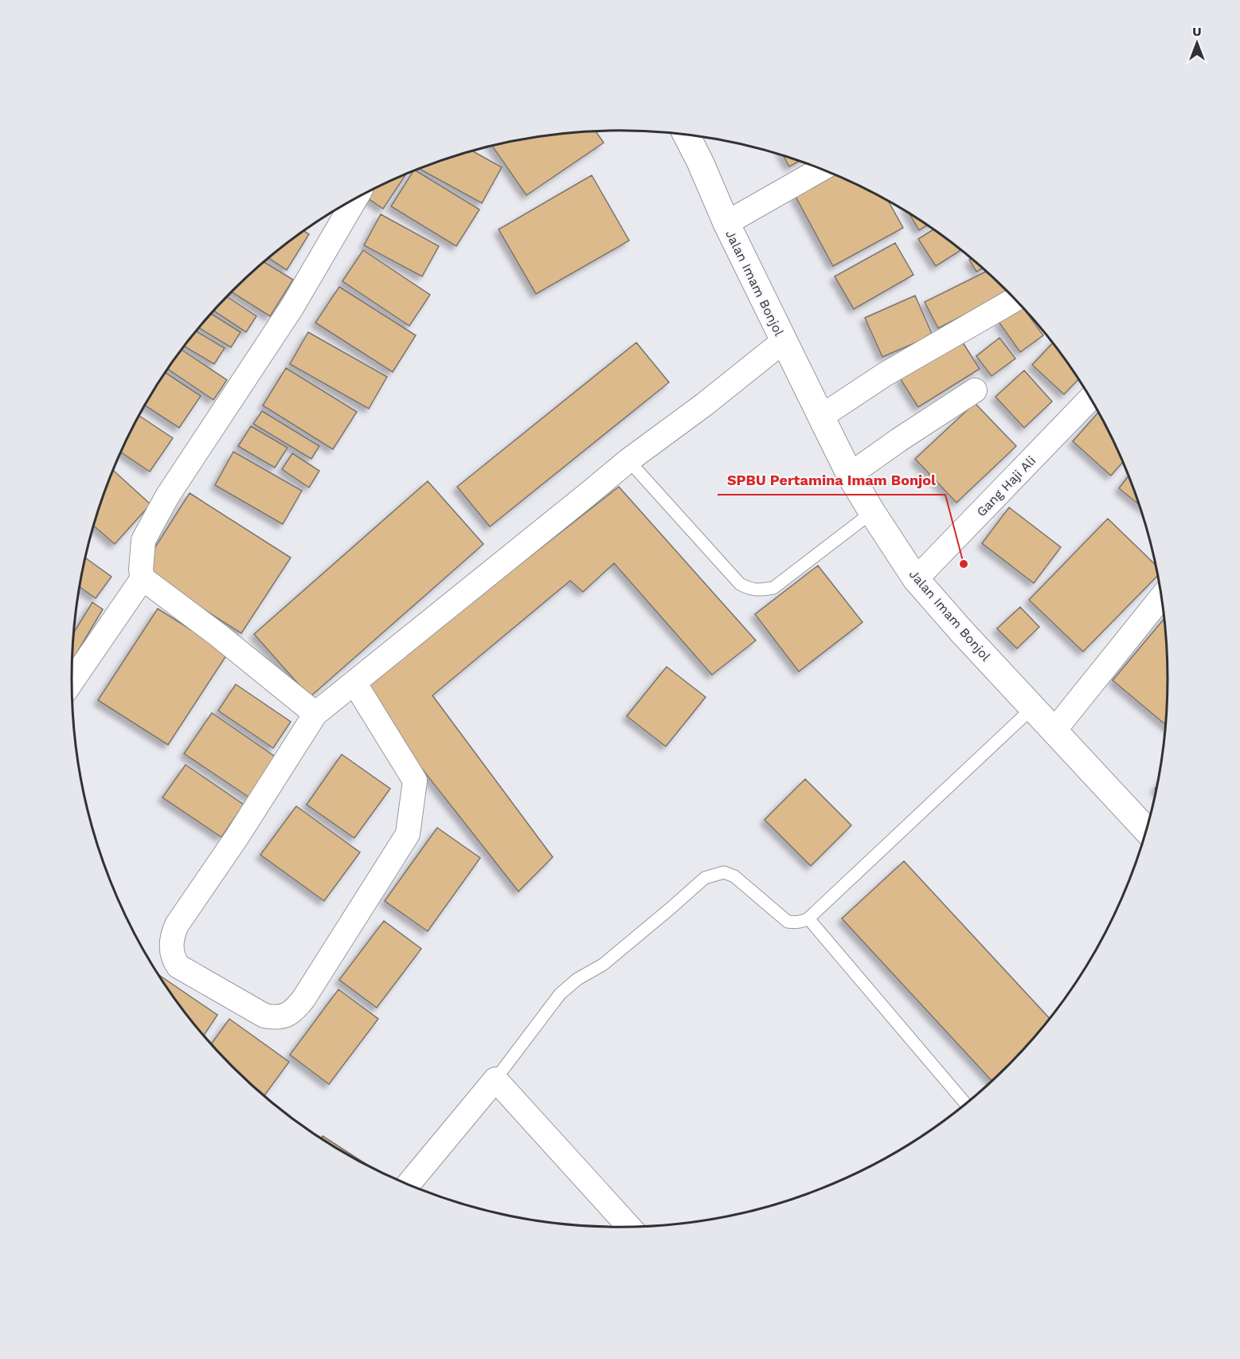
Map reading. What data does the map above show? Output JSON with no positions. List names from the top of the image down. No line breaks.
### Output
{"streets":{"main road":["Jalan Imam Bonjol"],"street":["Gang Haji Ali"]},"crossings":[["Jalan Imam Bonjol","Gang Haji Ali"]],"places":["SPBU Pertamina Imam Bonjol"],"north":"top"}
